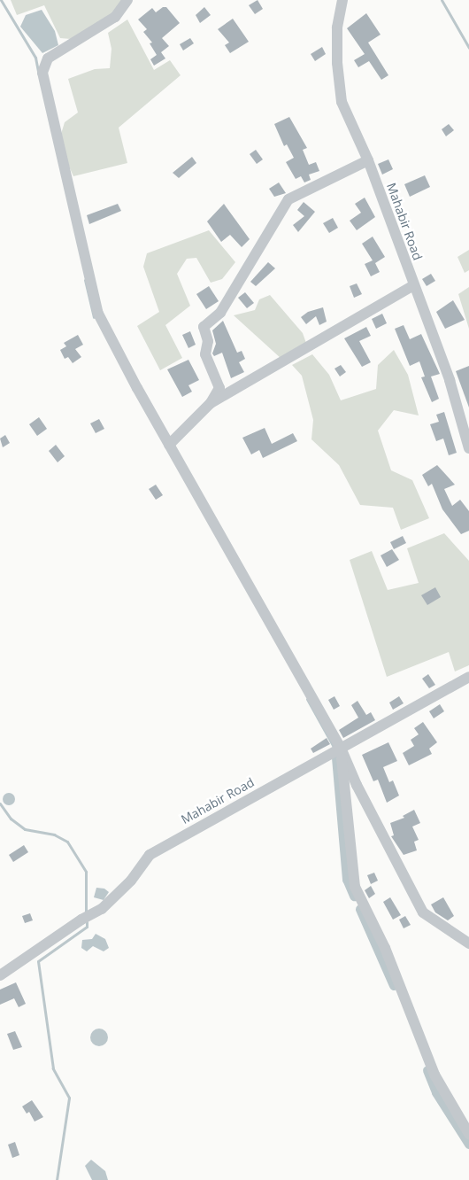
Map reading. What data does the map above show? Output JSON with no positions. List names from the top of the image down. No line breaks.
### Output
{"streets":{"street":["Mahabir Road"]}}
